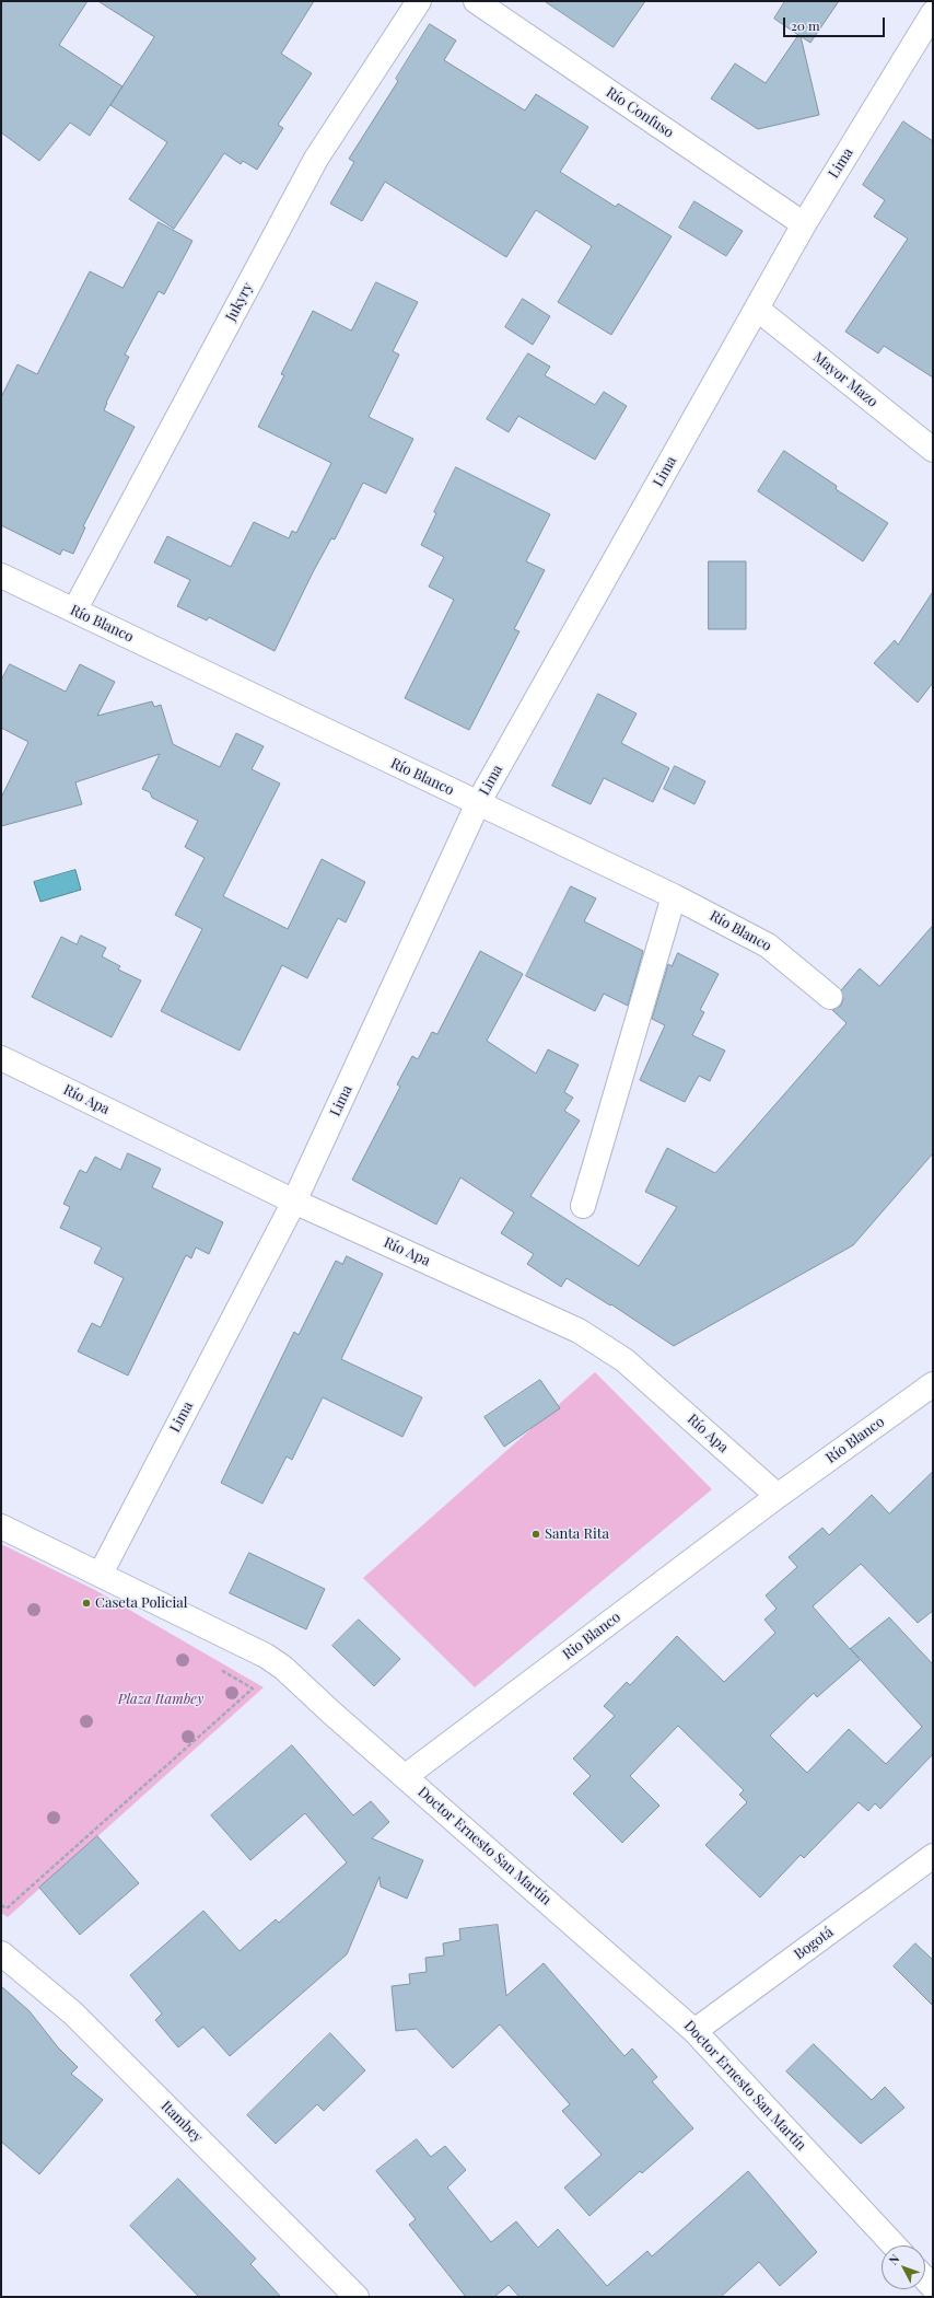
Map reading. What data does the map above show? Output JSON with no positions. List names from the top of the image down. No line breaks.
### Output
{"streets":{"street":["Río Confuso","Lima","Jukyry","Mayor Mazo","Río Blanco","Río Apa","Rio Blanco","Doctor Ernesto San Martín","Bogotá","Itambey"]},"crossings":[["Río Confuso","Lima"],["Lima","Mayor Mazo"],["Lima","Río Blanco"],["Lima","Río Apa"],["Lima","Doctor Ernesto San Martín"],["Jukyry","Río Blanco"],["Río Blanco","Río Apa"],["Río Blanco","Rio Blanco"],["Río Apa","Rio Blanco"],["Rio Blanco","Doctor Ernesto San Martín"],["Doctor Ernesto San Martín","Bogotá"]],"parks":["Plaza Itambey"],"places":["Santa Rita","Caseta Policial"],"scale_bar":"20 m","north":"top left"}
